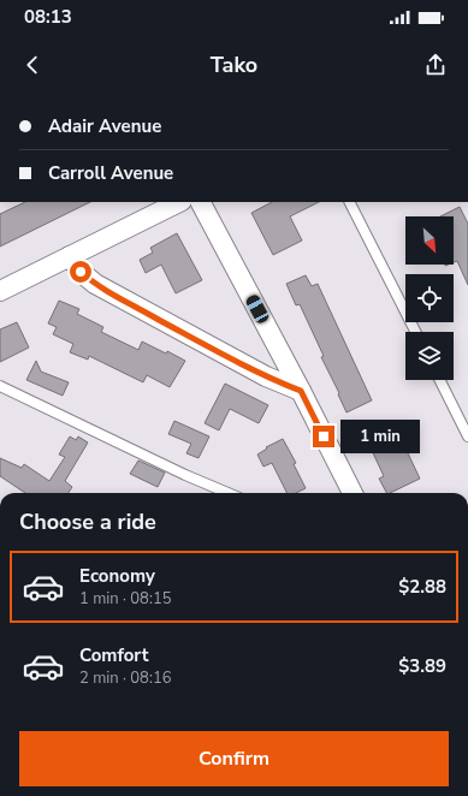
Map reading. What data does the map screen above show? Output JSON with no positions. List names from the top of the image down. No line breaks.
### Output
{"north":"bottom right","page":{"status":"08:13","header":"Tako","banner":["Adair Avenue","Carroll Avenue"],"bubble":"1 min","heading":"Choose a ride","list":[{"name":"Economy","note":"1 min · 08:15","value":"$2.88"},{"name":"Comfort","note":"2 min · 08:16","value":"$3.89"}],"buttons":"Confirm"}}
